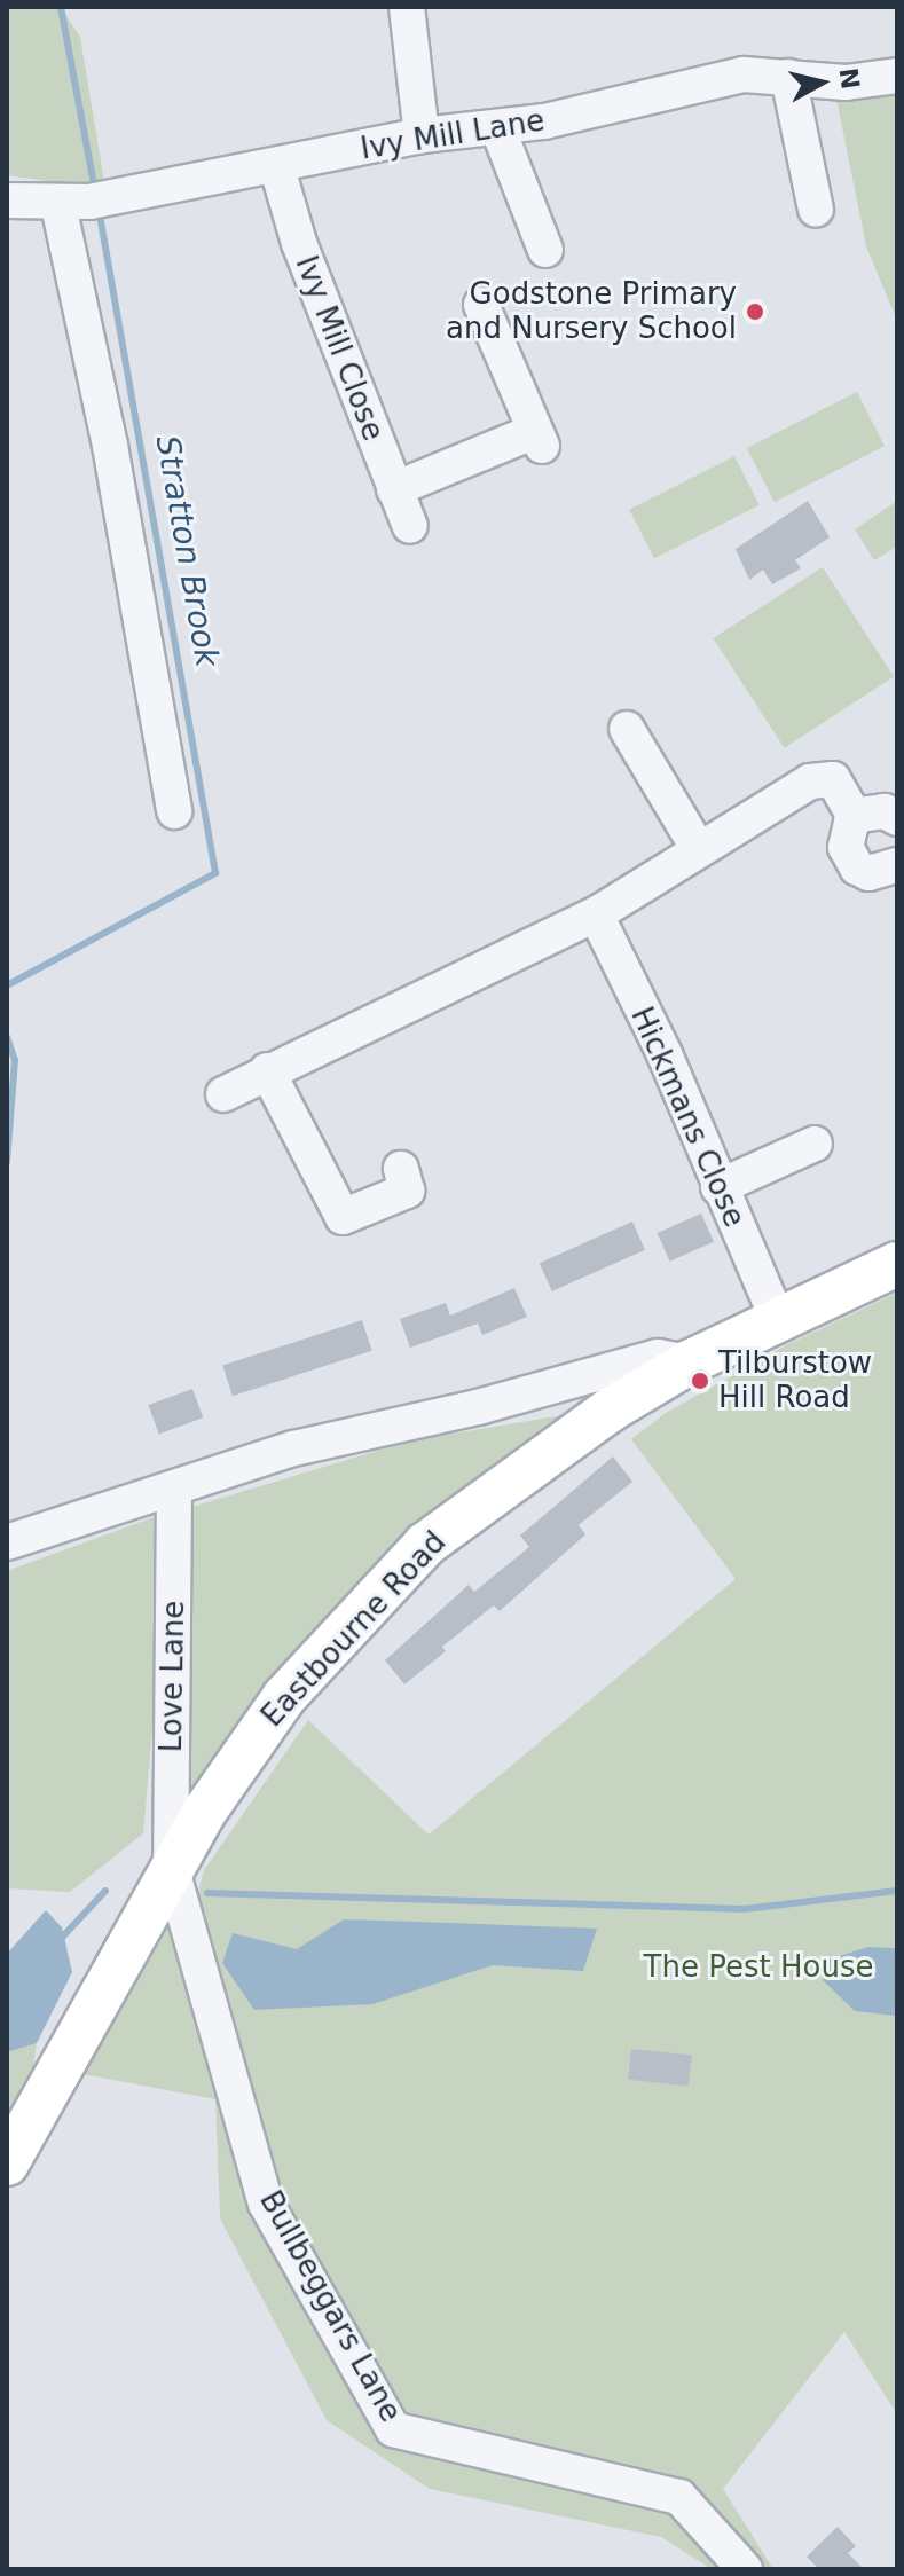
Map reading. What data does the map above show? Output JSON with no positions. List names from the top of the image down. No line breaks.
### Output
{"streets":{"main road":["Eastbourne Road"],"street":["Ivy Mill Lane","Ivy Mill Close","Hickmans Close","Love Lane","Bullbeggars Lane"]},"crossings":[["Ivy Mill Lane","Ivy Mill Close"],["Hickmans Close","Eastbourne Road"],["Eastbourne Road","Love Lane"],["Eastbourne Road","Bullbeggars Lane"],["Love Lane","Bullbeggars Lane"]],"water":["Stratton Brook"],"parks":["The Pest House"],"places":["Godstone Primary and Nursery School","Tilburstow Hill Road"],"north":"right"}
